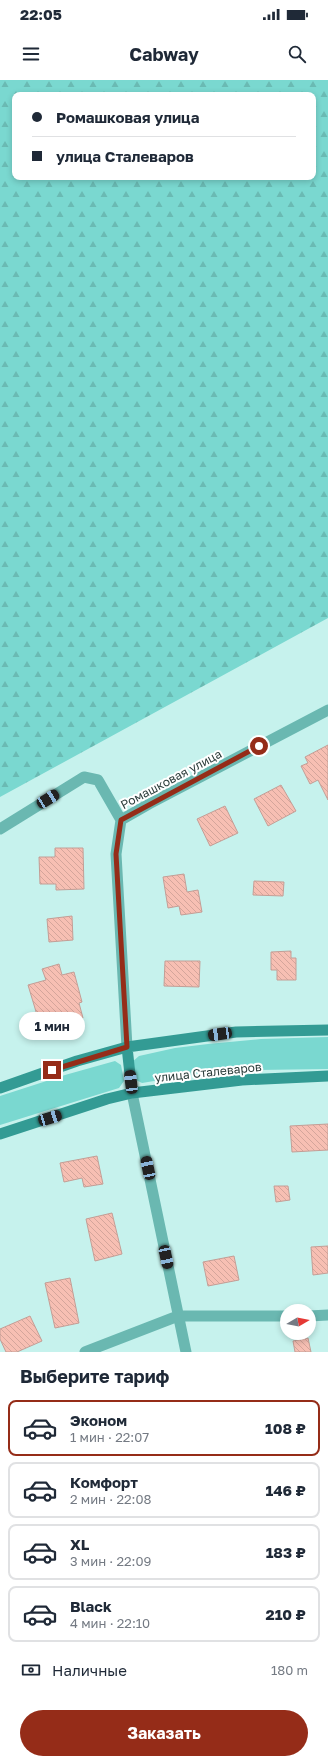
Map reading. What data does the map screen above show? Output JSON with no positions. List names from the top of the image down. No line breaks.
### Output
{"streets":{"main road":["улица Сталеваров"],"street":["Ромашковая улица"]},"north":"right","page":{"status":"22:05","header":"Cabway","banner":["Ромашковая улица","улица Сталеваров"],"bubble":"1 мин","heading":"Выберите тариф","list":[{"name":"Эконом","note":"1 мин · 22:07","value":"108 ₽"},{"name":"Комфорт","note":"2 мин · 22:08","value":"146 ₽"},{"name":"XL","note":"3 мин · 22:09","value":"183 ₽"},{"name":"Black","note":"4 мин · 22:10","value":"210 ₽"}],"pay":["Наличные","180 m"],"buttons":"Заказать"}}
